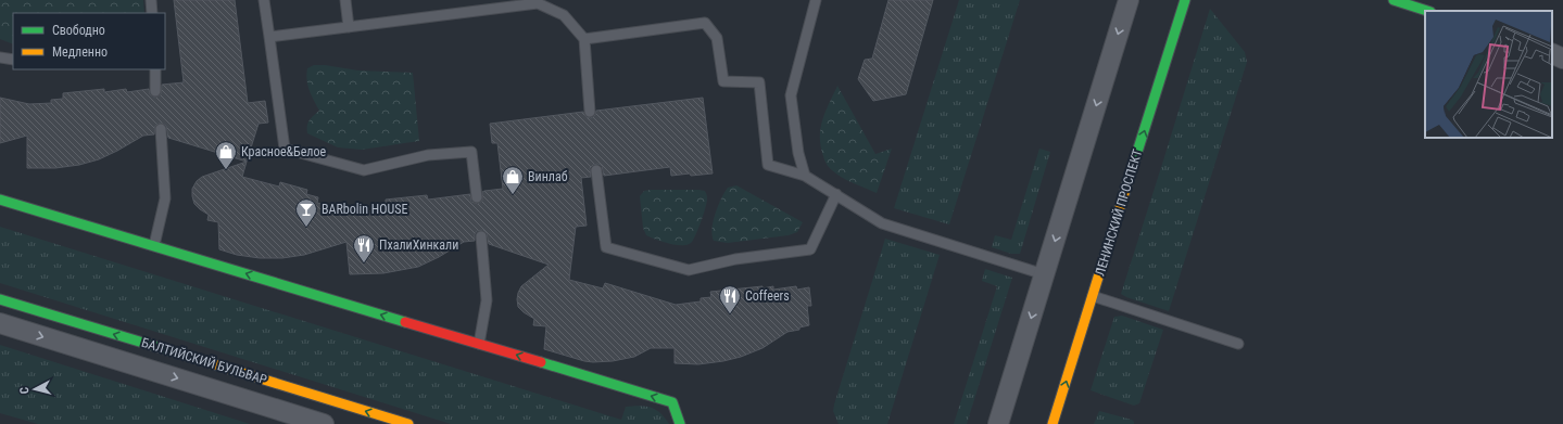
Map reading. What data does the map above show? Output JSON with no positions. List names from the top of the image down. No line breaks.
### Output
{"streets":{"street":["ЛЕНИНСКИЙ ПРОСПЕКТ","БАЛТИЙСКИЙ БУЛЬВАР"]},"places":{"shop":["Красное&Белое","Винлаб"],"bar":["BARbolin HOUSE"],"restaurant":["ПхалиХинкали","Coffeers"]},"legend":["Свободно","Медленно"],"north":"left"}
